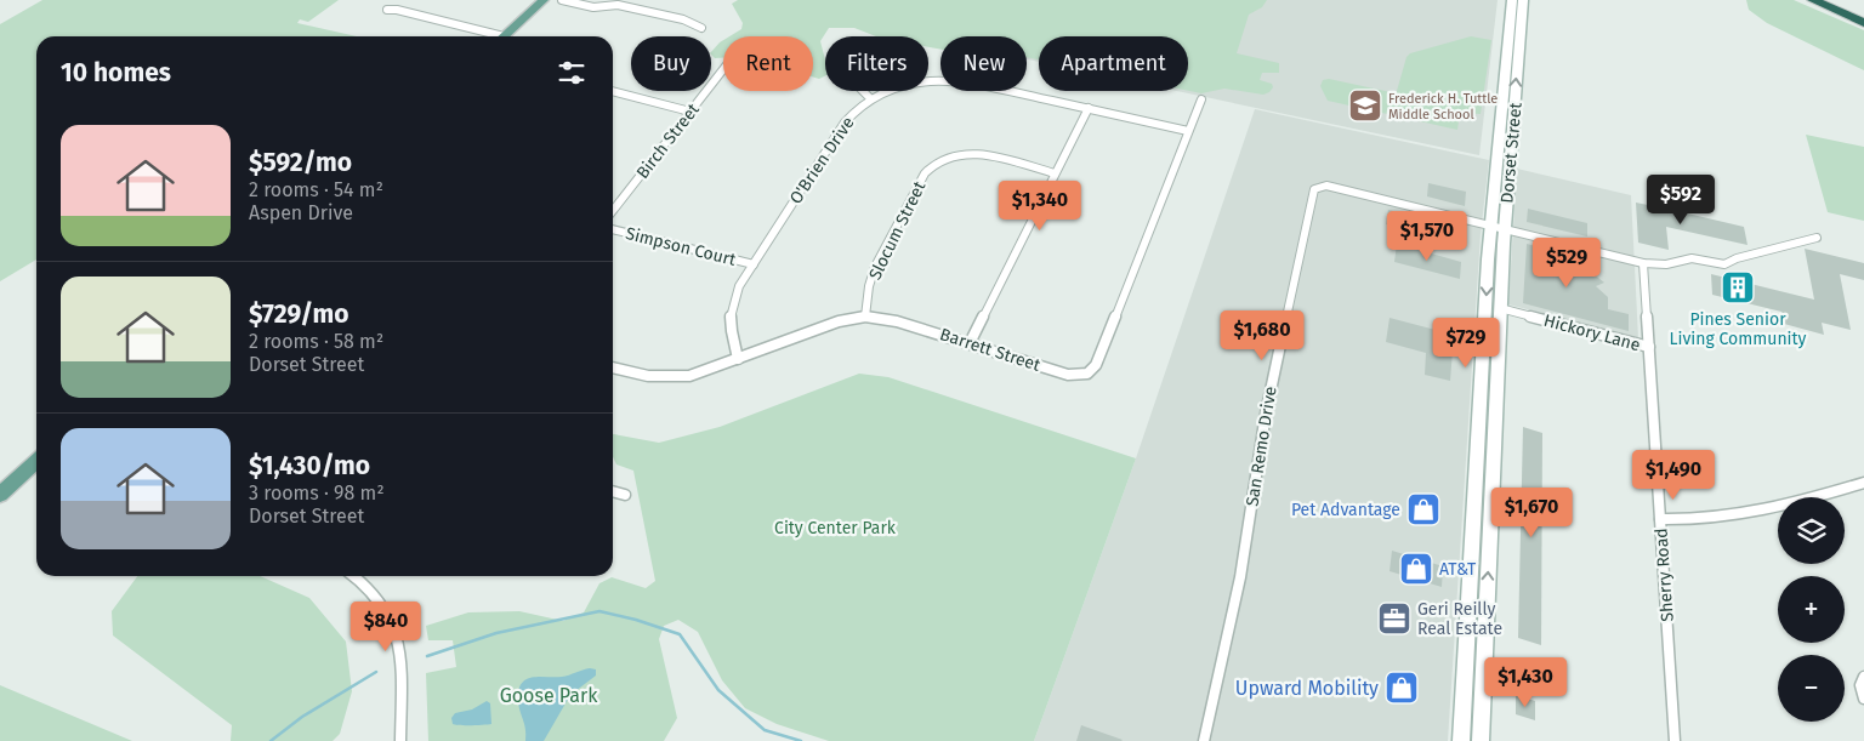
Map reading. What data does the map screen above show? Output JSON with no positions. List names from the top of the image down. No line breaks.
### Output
{"streets":{"main road":["Dorset Street"],"street":["Birch Street","O'Brien Drive","Slocum Street","Simpson Court","Hickory Lane","Barrett Street","San Remo Drive","Sherry Road"]},"crossings":[["Dorset Street","Hickory Lane"],["Dorset Street","San Remo Drive"],["O'Brien Drive","Simpson Court"],["O'Brien Drive","Barrett Street"],["Slocum Street","Barrett Street"],["Hickory Lane","Sherry Road"]],"parks":["City Center Park","Goose Park"],"places":{"school or university":["Frederick H. Tuttle Middle School"],"building":["Pines Senior Living Community"],"shop":["Pet Advantage","AT&T","Upward Mobility"],"office":["Geri Reilly Real Estate"]},"page":{"chip":["Buy","Rent","Filters","New","Apartment"],"heading":"10 homes","list":[{"name":"$592/mo","note":"2 rooms · 54 m² · Aspen Drive"},{"name":"$729/mo","note":"2 rooms · 58 m² · Dorset Street"},{"name":"$1,430/mo","note":"3 rooms · 98 m² · Dorset Street"}],"price":["$592","$1,340","$1,570","$529","$1,680","$729","$1,490","$1,670","$840","$1,430"],"map_buttons":["+","−"]}}
